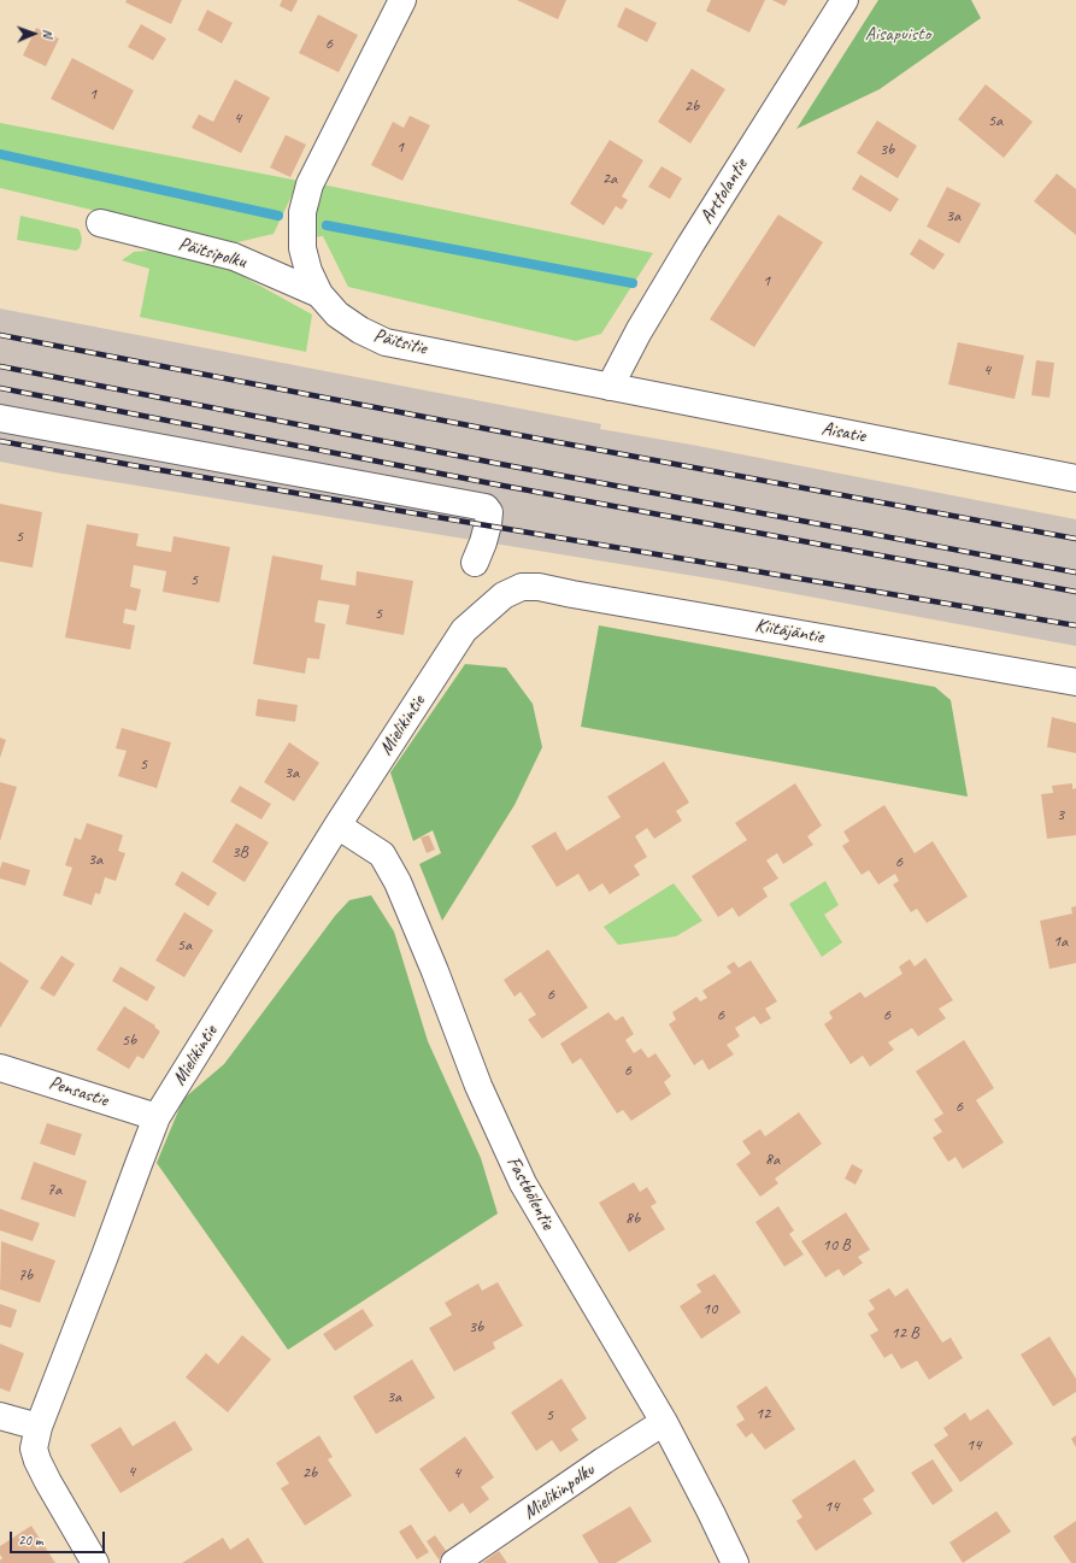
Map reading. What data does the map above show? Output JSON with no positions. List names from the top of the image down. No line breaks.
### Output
{"streets":{"street":["Arttolantie","Päitsipolku","Päitsitie","Aisatie","Kiitäjäntie","Mielikintie","Pensastie","Fastbölentie","Mielikinpolku"]},"crossings":[["Arttolantie","Päitsitie"],["Arttolantie","Aisatie"],["Päitsipolku","Päitsitie"],["Päitsitie","Aisatie"],["Kiitäjäntie","Mielikintie"],["Mielikintie","Pensastie"],["Mielikintie","Fastbölentie"],["Fastbölentie","Mielikinpolku"]],"parks":["Aisapuisto"],"house_numbers":["6","1","2b","4","5a","1","3b","2a","3a","1","4","5","5","5","5","3a","3","3B","3a","6","1a","5a","6","6","6","5b","6","6","8a","7a","8b","10 B","7b","10","3b","12 B","3a","12","5","14","4","2b","4","14"],"scale_bar":"20 m","north":"right"}
